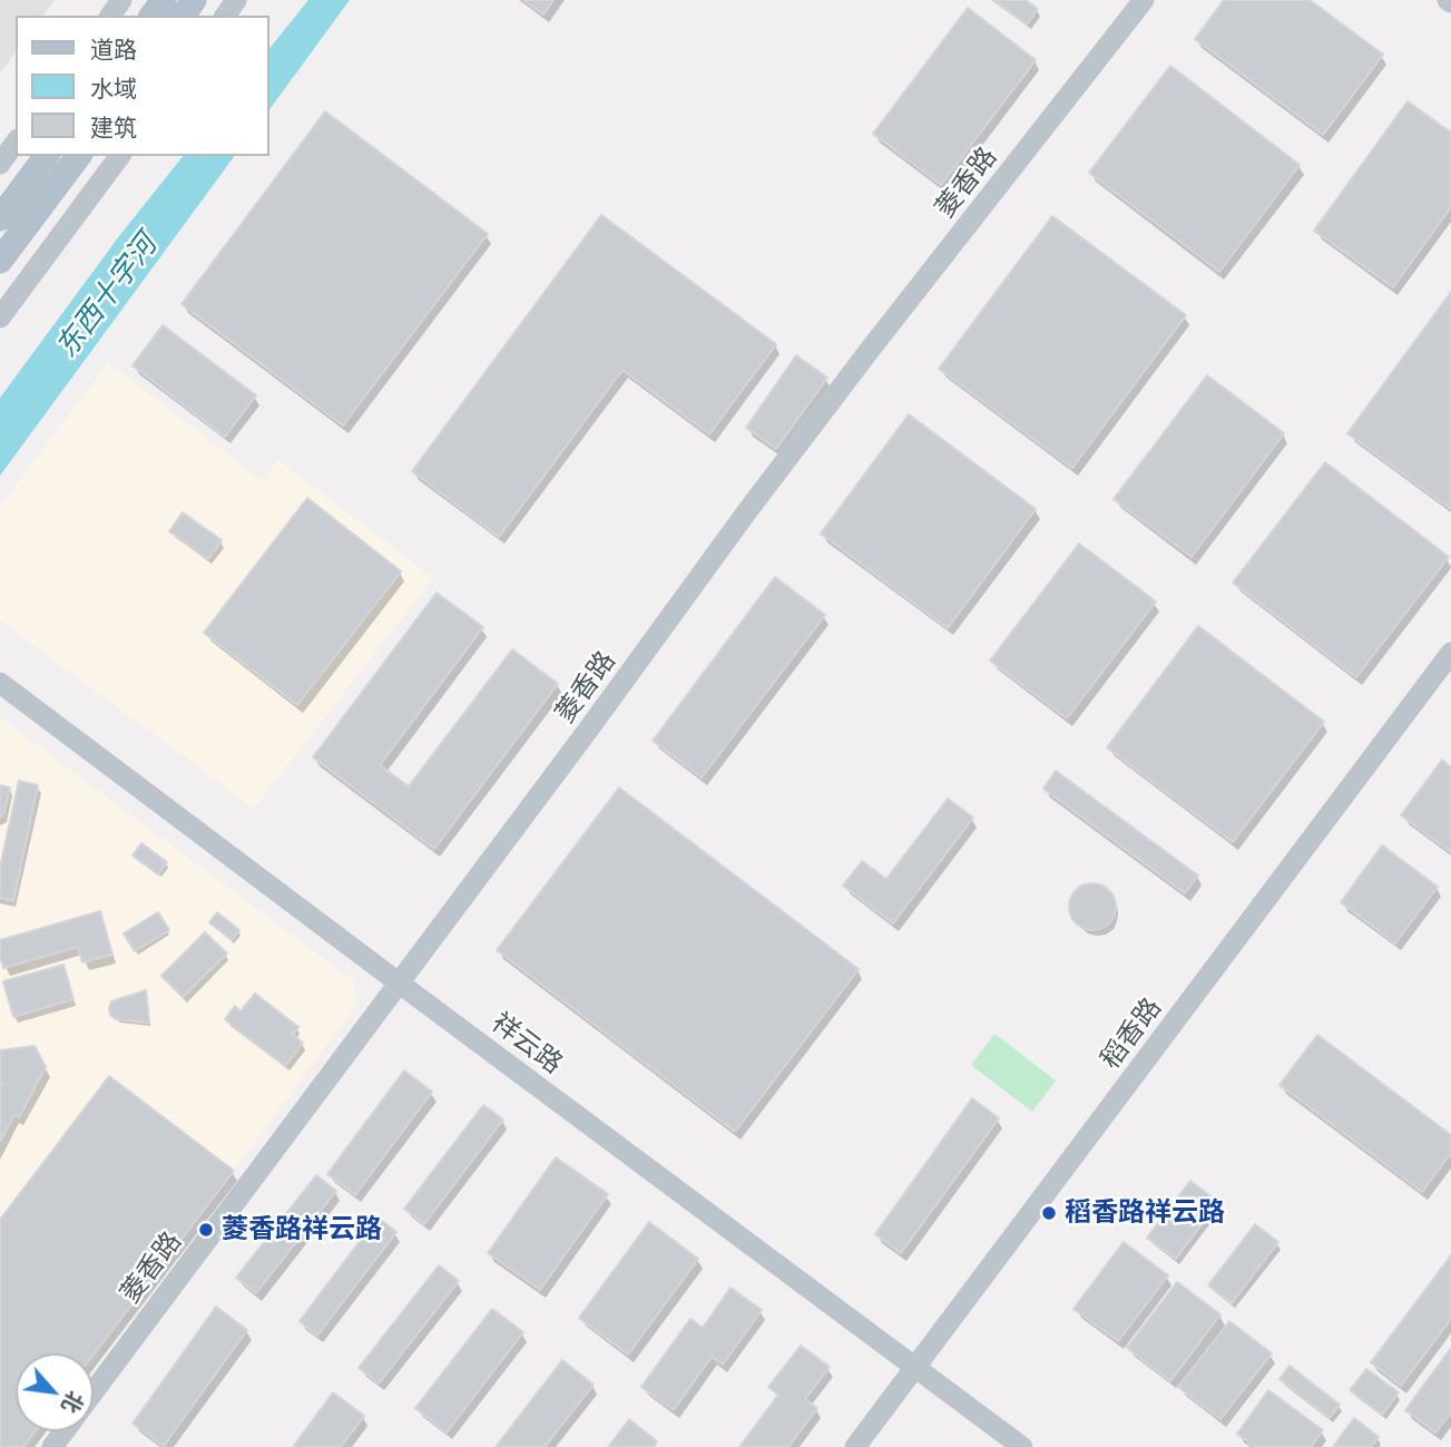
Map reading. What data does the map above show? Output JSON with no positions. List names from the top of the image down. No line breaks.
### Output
{"streets":{"street":["菱香路","稻香路","祥云路"]},"crossings":[["菱香路","祥云路"],["稻香路","祥云路"]],"water":["东西十字河"],"places":["稻香路祥云路","菱香路祥云路"],"legend":["道路","水域","建筑"],"north":"bottom right"}
